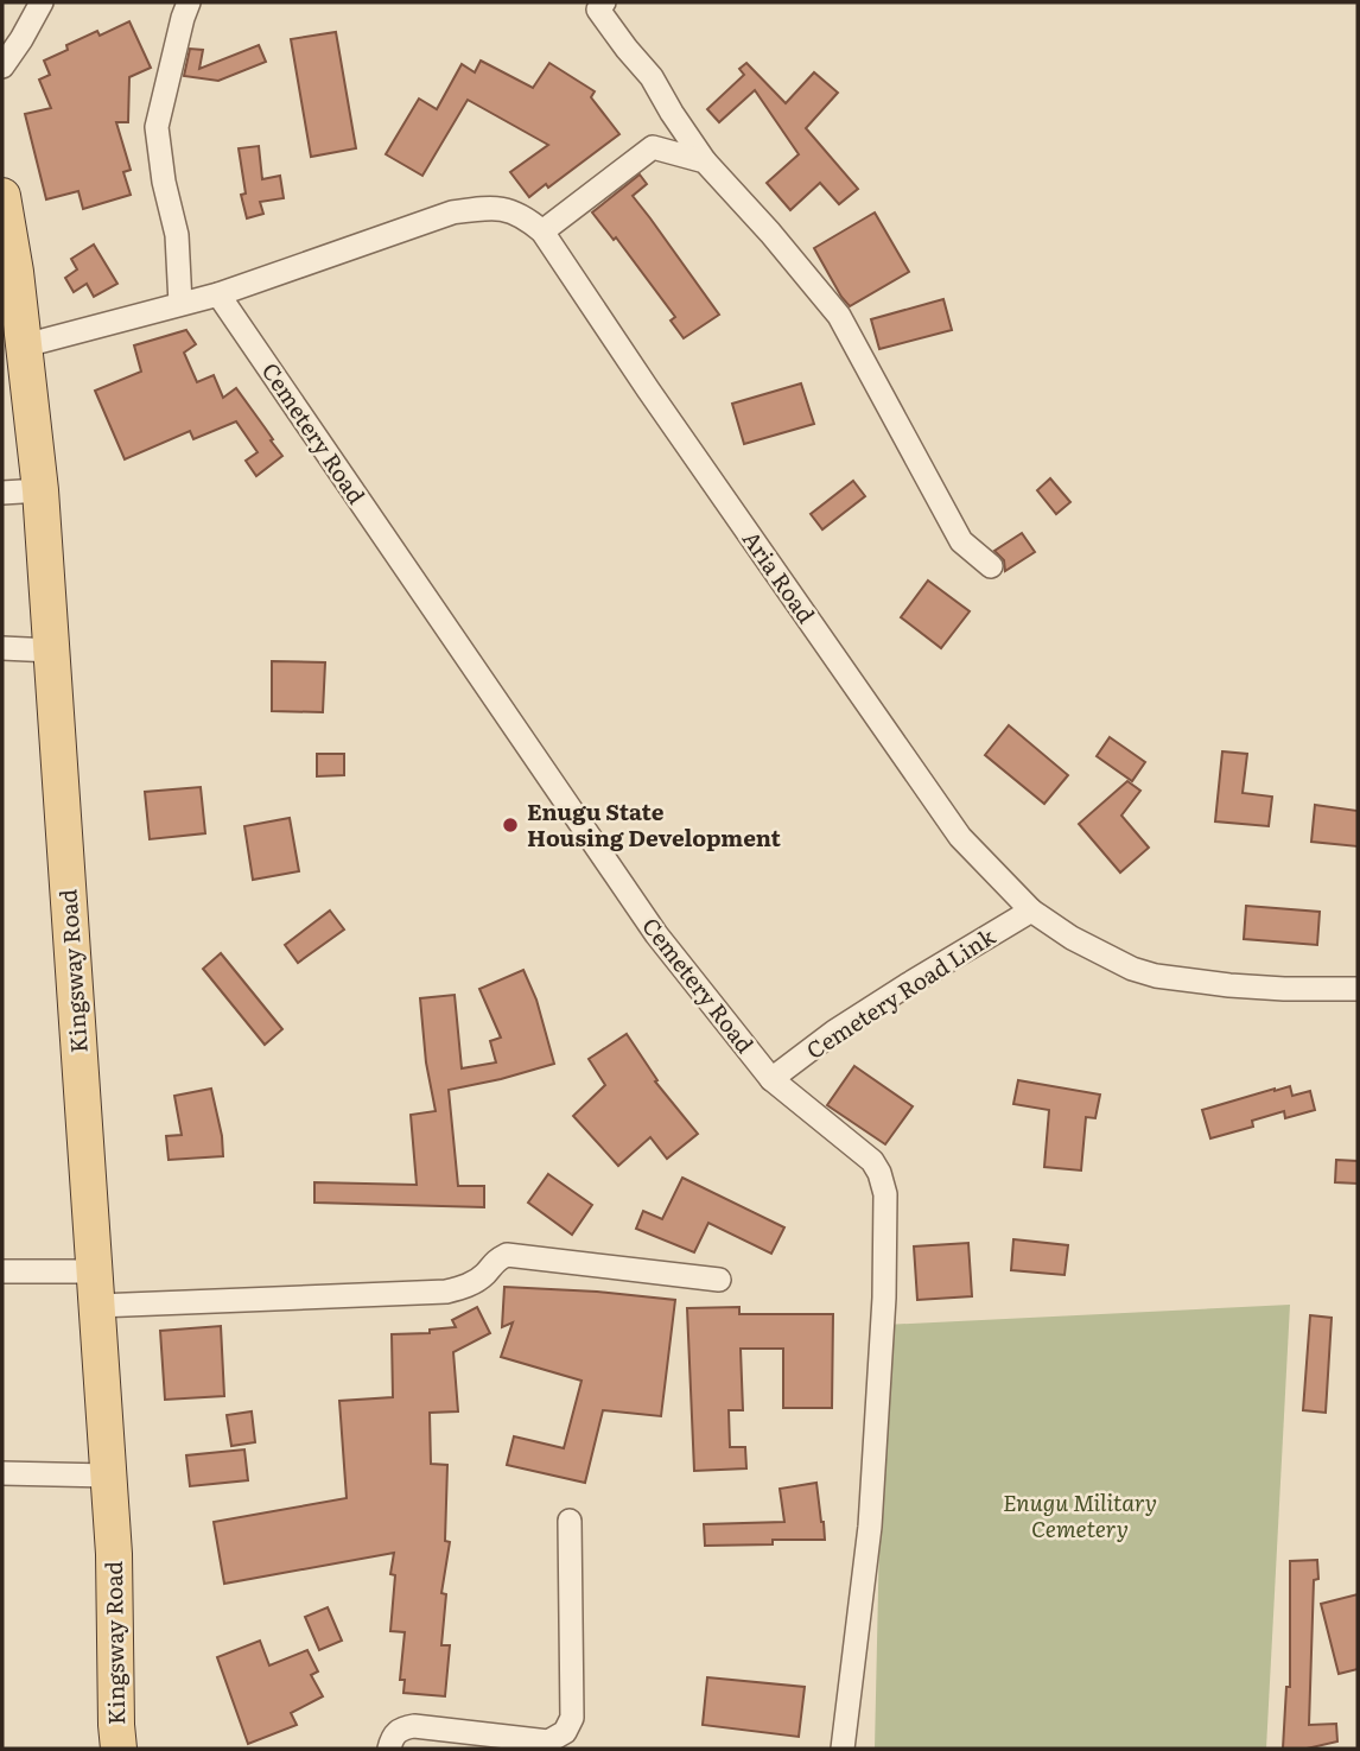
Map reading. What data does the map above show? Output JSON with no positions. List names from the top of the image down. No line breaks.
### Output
{"streets":{"main road":["Kingsway Road"],"street":["Cemetery Road","Aria Road","Cemetery Road Link"]},"crossings":[["Cemetery Road","Aria Road"],["Cemetery Road","Cemetery Road Link"],["Aria Road","Kingsway Road"],["Aria Road","Cemetery Road Link"]],"parks":["Enugu Military Cemetery"],"places":["Enugu State Housing Development"]}
